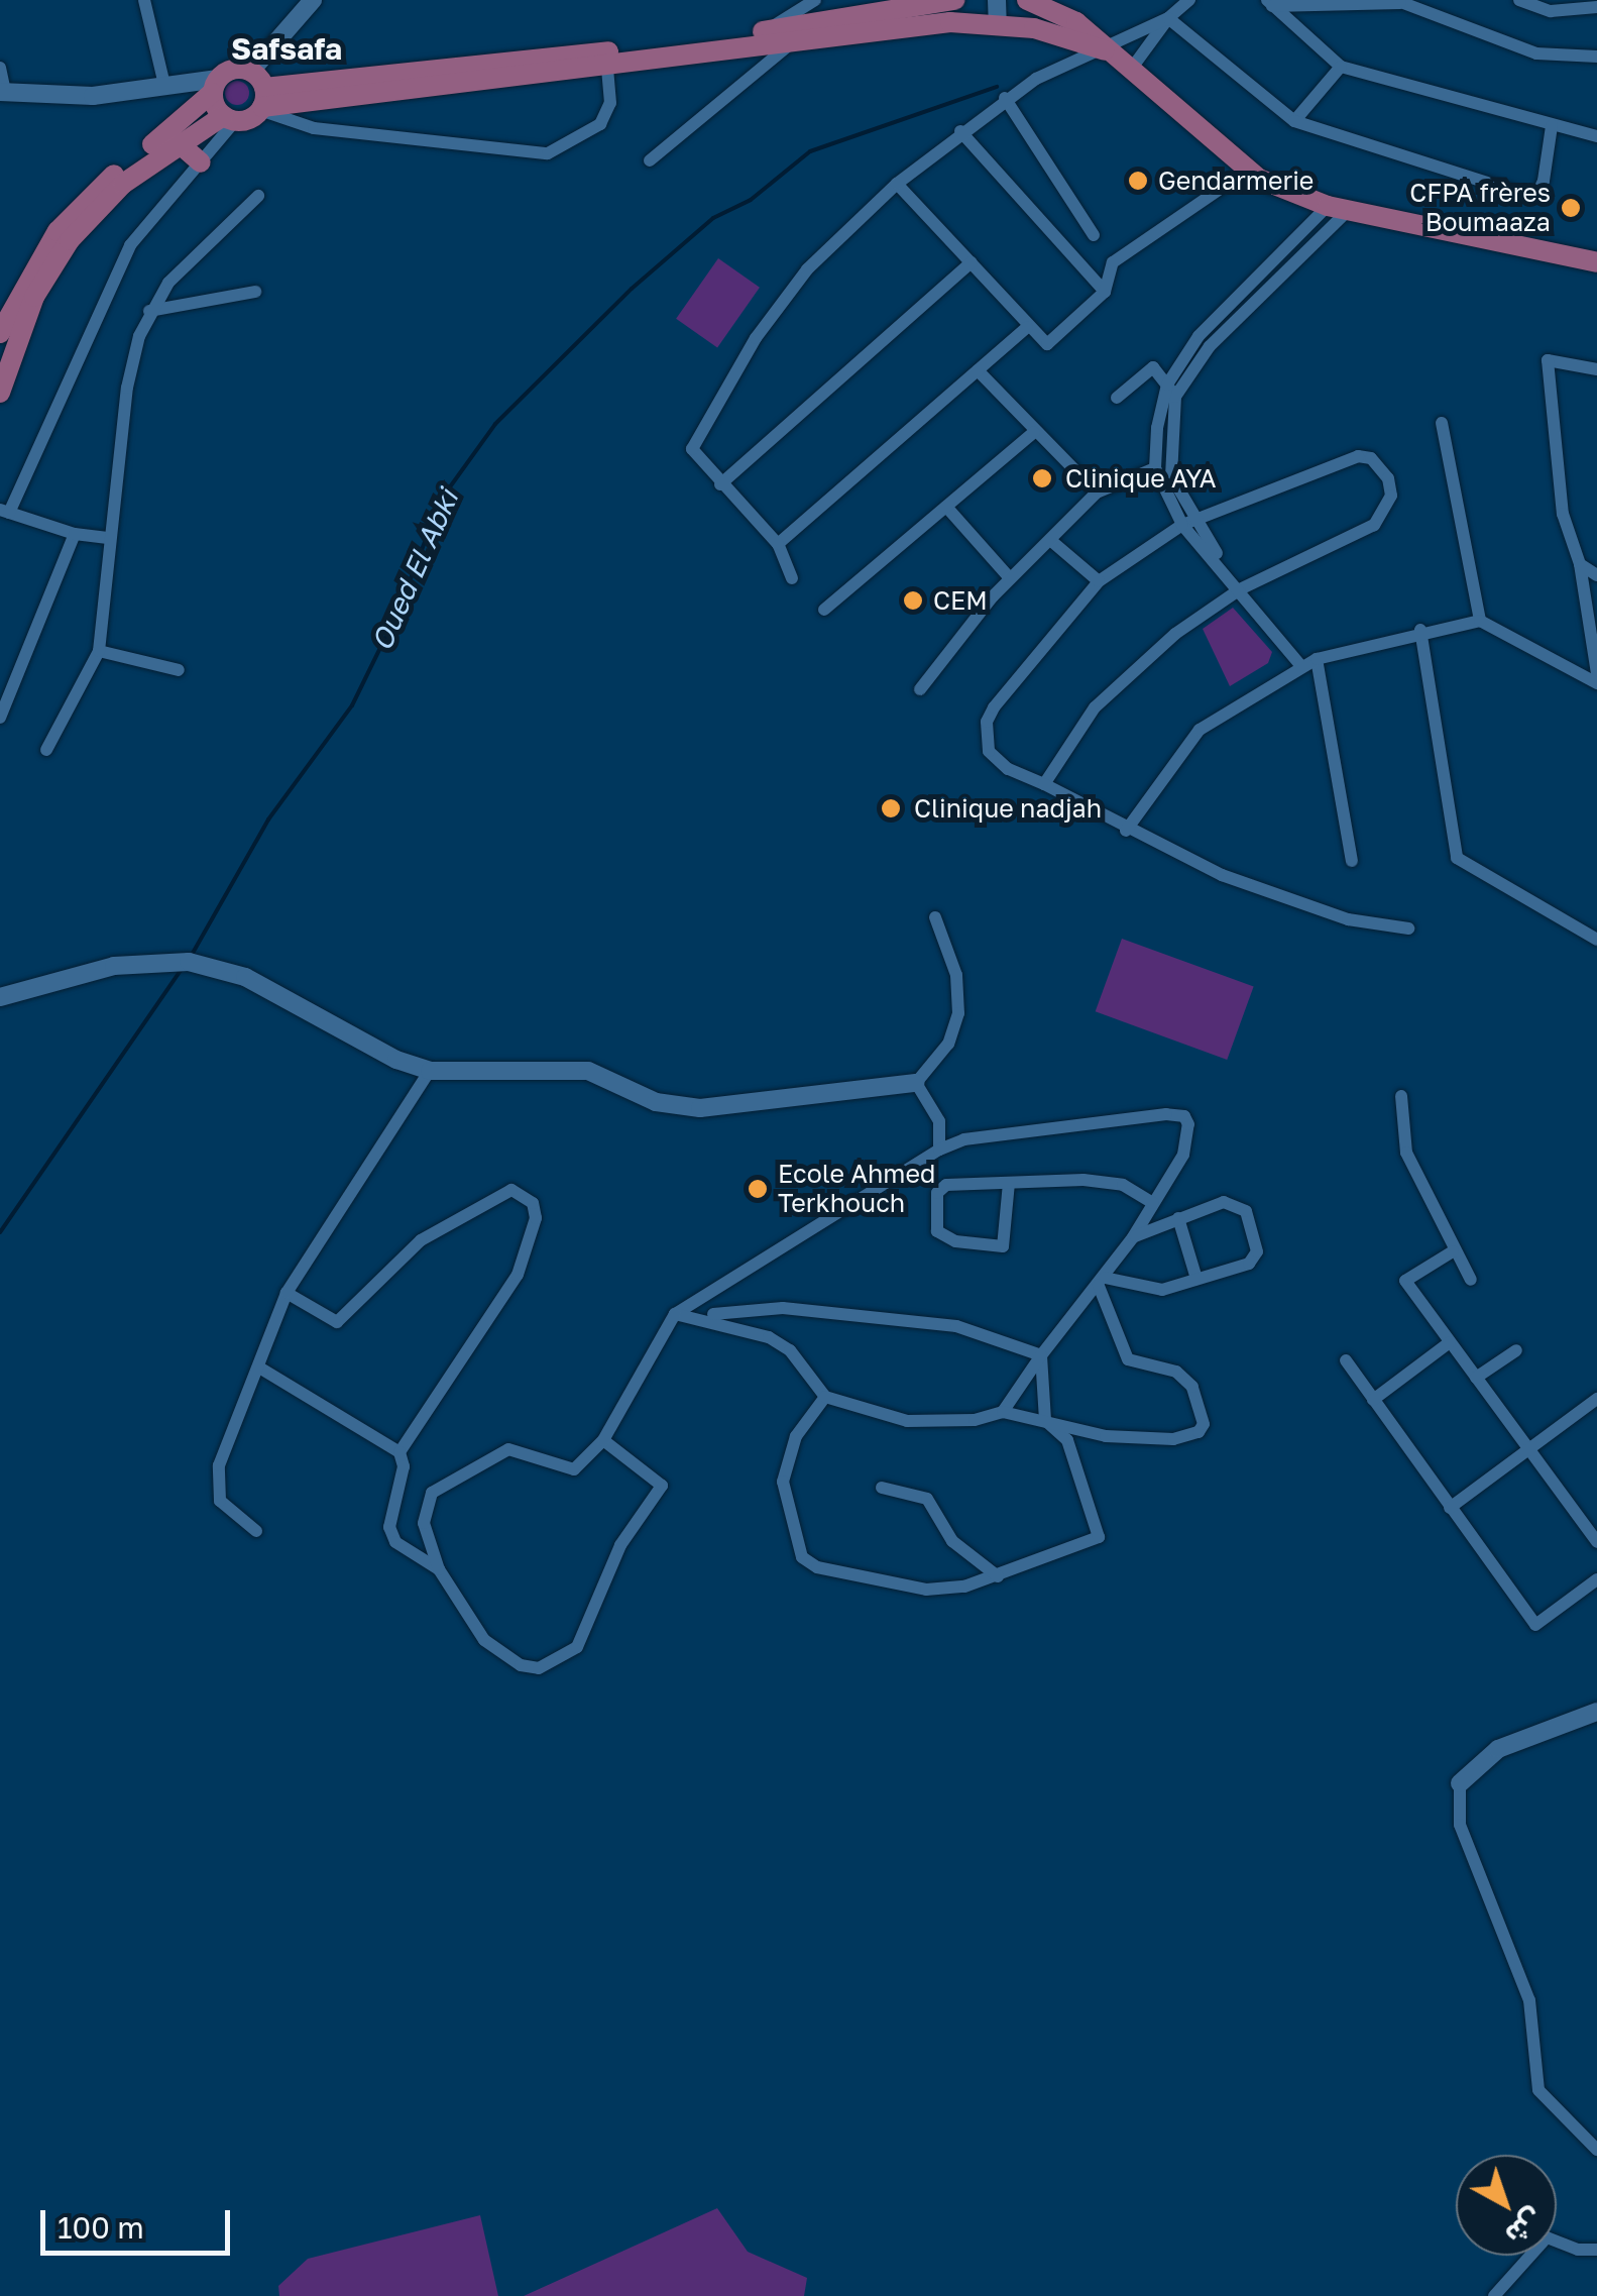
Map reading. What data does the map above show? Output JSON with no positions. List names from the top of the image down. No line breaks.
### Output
{"districts":["Safsafa"],"water":["Oued El Abki"],"places":["Gendarmerie","CFPA frères Boumaaza","Clinique AYA","CEM","Clinique nadjah","Ecole Ahmed Terkhouch"],"scale_bar":"100 m","north":"bottom right"}
